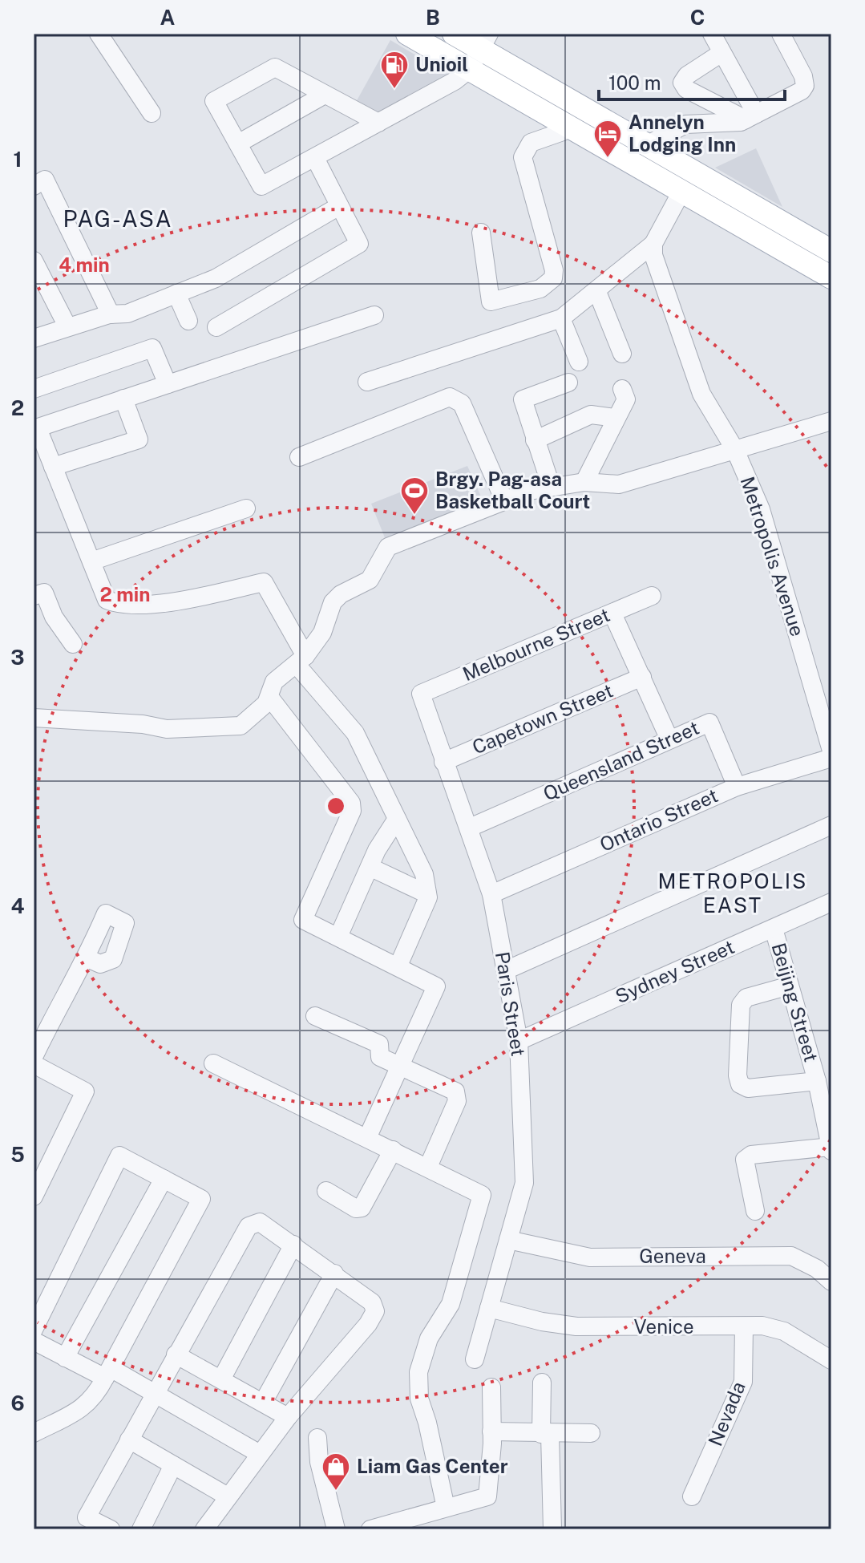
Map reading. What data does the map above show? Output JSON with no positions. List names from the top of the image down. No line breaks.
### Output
{"streets":{"street":["Metropolis Avenue","Melbourne Street","Capetown Street","Queensland Street","Ontario Street","Sydney Street","Beijing Street","Paris Street","Geneva","Venice","Nevada"]},"crossings":[["Melbourne Street","Paris Street"],["Capetown Street","Paris Street"],["Queensland Street","Ontario Street"],["Queensland Street","Paris Street"],["Ontario Street","Paris Street"],["Sydney Street","Beijing Street"],["Sydney Street","Paris Street"],["Paris Street","Geneva"],["Paris Street","Venice"],["Venice","Nevada"]],"districts":["PAG-ASA","METROPOLIS EAST"],"places":{"fuel station":["Unioil"],"hotel":["Annelyn Lodging Inn"],"sports":["Brgy. Pag-asa Basketball Court"],"shop":["Liam Gas Center"]},"scale_bar":"100 m","grid":{"columns":["A","B","C"],"rows":["1","2","3","4","5","6"]},"rings":["4 min","2 min"]}
